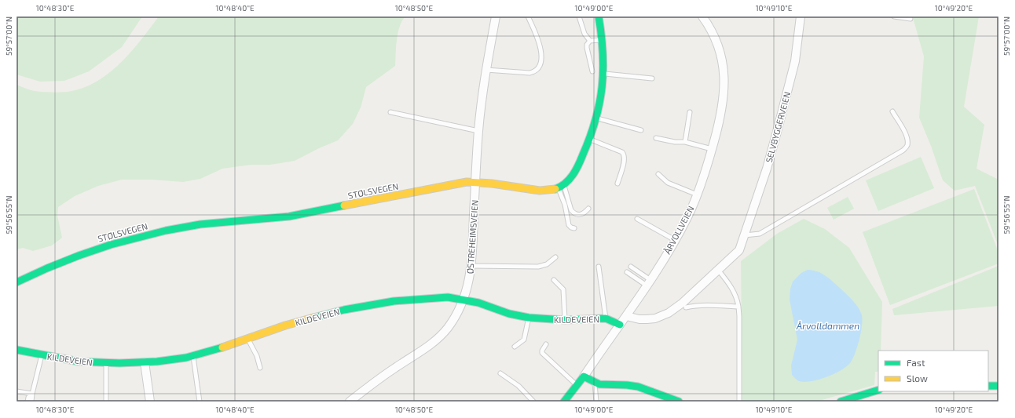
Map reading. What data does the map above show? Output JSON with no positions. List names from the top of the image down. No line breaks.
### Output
{"streets":{"street":["SELVBYGGERVEIEN","STØLSVEGEN","ÅRVOLLVEIEN","ØSTREHEIMSVEIEN","KILDEVEIEN"]},"crossings":[["STØLSVEGEN","ØSTREHEIMSVEIEN"],["ÅRVOLLVEIEN","KILDEVEIEN"],["ØSTREHEIMSVEIEN","KILDEVEIEN"]],"water":["Årvolldammen"],"legend":["Fast","Slow"],"coordinates":["10°48'30\"E","10°48'40\"E","10°48'50\"E","10°49'00\"E","10°49'10\"E","10°49'20\"E","59°57'00\"N","59°56'55\"N"]}
